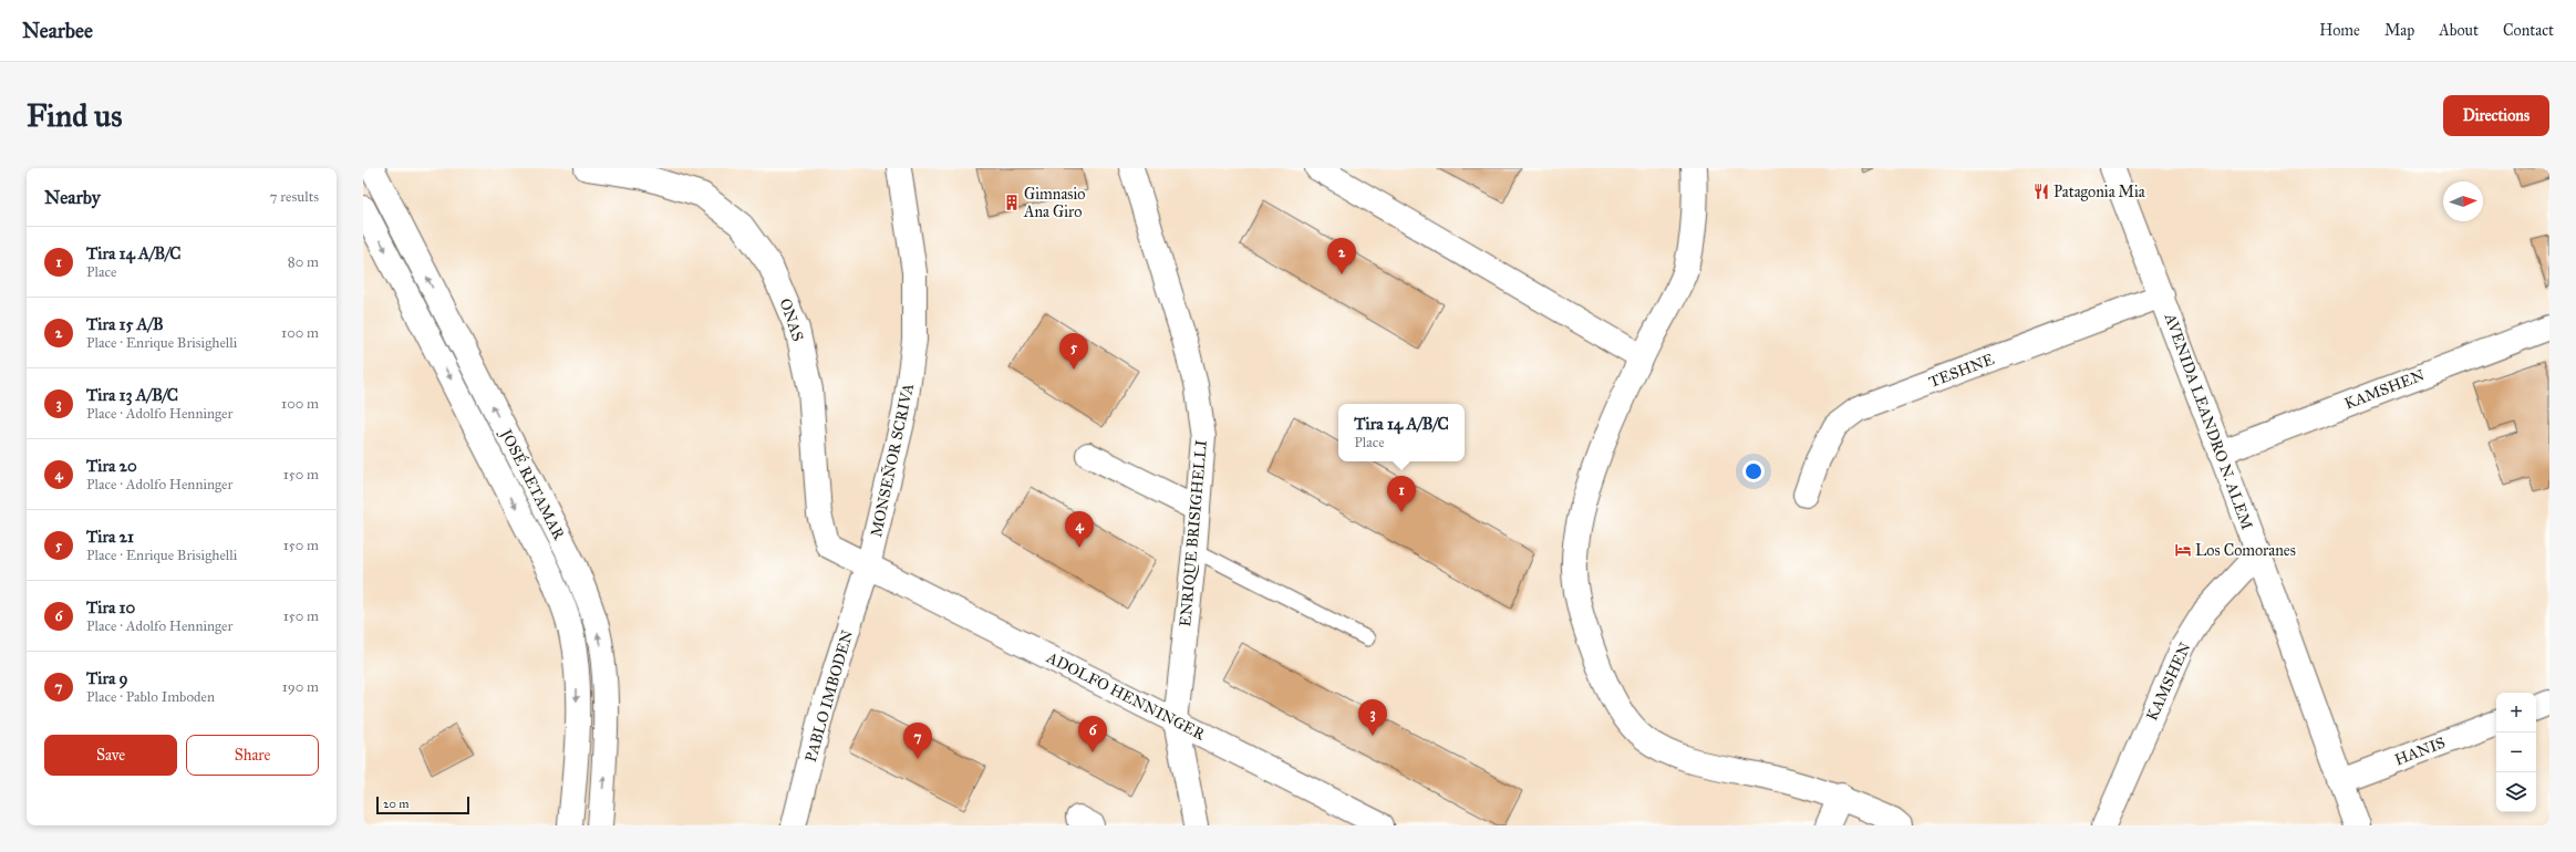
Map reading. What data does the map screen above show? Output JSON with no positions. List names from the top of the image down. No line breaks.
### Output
{"streets":{"main road":["ONAS","TESHNE","KAMSHEN","AVENIDA LEANDRO N. ALEM","MONSEÑOR SCRIVA","JOSÉ RETAMAR","ENRIQUE BRISIGHELLI","PABLO IMBODEN","ADOLFO HENNINGER","HANIS"]},"crossings":[["ONAS","MONSEÑOR SCRIVA"],["ONAS","PABLO IMBODEN"],["ONAS","ADOLFO HENNINGER"],["TESHNE","AVENIDA LEANDRO N. ALEM"],["KAMSHEN","AVENIDA LEANDRO N. ALEM"],["AVENIDA LEANDRO N. ALEM","HANIS"],["MONSEÑOR SCRIVA","PABLO IMBODEN"],["MONSEÑOR SCRIVA","ADOLFO HENNINGER"],["ENRIQUE BRISIGHELLI","ADOLFO HENNINGER"],["PABLO IMBODEN","ADOLFO HENNINGER"]],"places":{"restaurant":["Patagonia Mia"],"building":["Gimnasio Ana Giro"],"hotel":["Los Comoranes"]},"scale_bar":"20 m","north":"right","page":{"header":"Nearbee","nav":["Home","Map","About","Contact"],"buttons":["Directions",["Save","Share"]],"title":"Find us","heading":["Nearby","7 results"],"list":[{"mark":"1","name":"Tira 14 A/B/C","note":"Place","value":"80 m"},{"mark":"2","name":"Tira 15 A/B","note":"Place · Enrique Brisighelli","value":"100 m"},{"mark":"3","name":"Tira 13 A/B/C","note":"Place · Adolfo Henninger","value":"100 m"},{"mark":"4","name":"Tira 20","note":"Place · Adolfo Henninger","value":"150 m"},{"mark":"5","name":"Tira 21","note":"Place · Enrique Brisighelli","value":"150 m"},{"mark":"6","name":"Tira 10","note":"Place · Adolfo Henninger","value":"150 m"},{"mark":"7","name":"Tira 9","note":"Place · Pablo Imboden","value":"190 m"}],"pins":["2","5","1","4","3","6","7"],"popup":["Tira 14 A/B/C","Place"],"map_buttons":["+","−"],"scale":"20 m"}}
